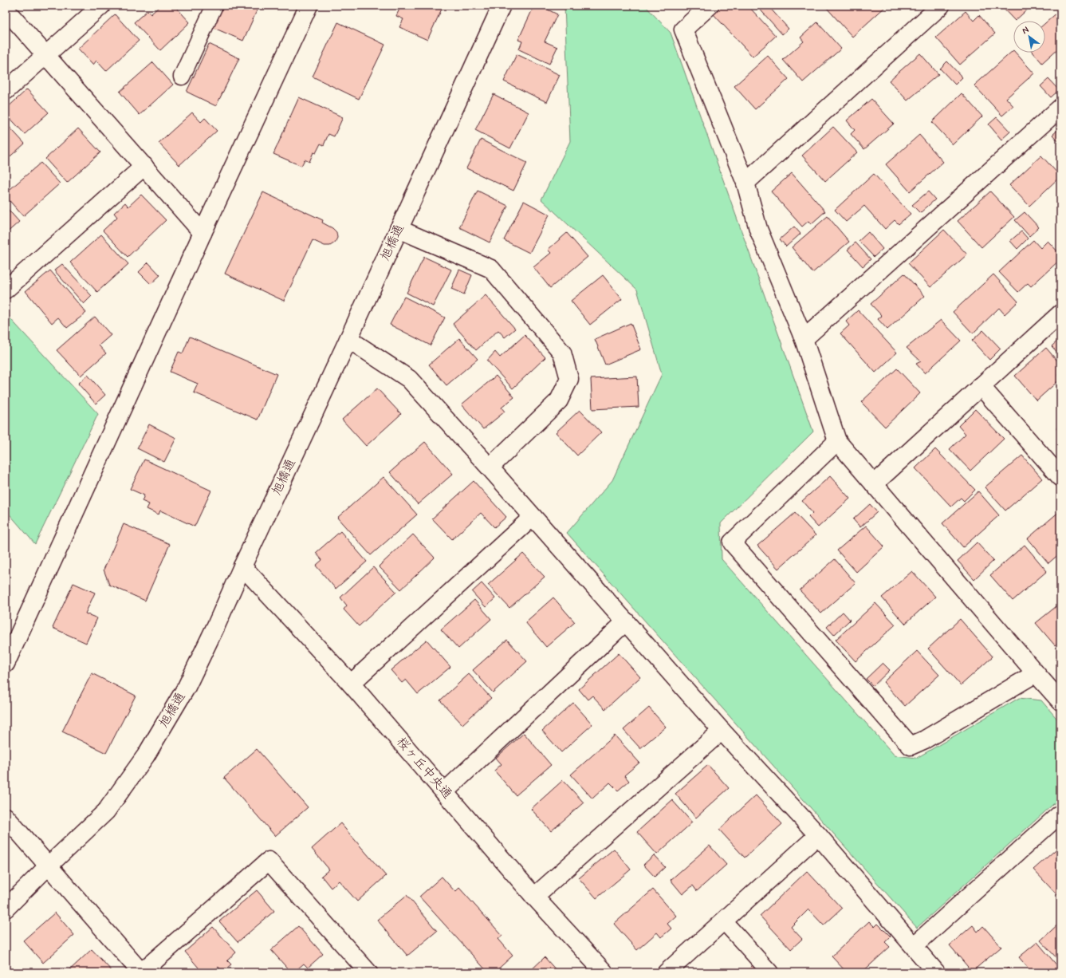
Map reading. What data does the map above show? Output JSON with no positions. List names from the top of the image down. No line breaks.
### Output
{"streets":{"street":["旭橋通","桜ヶ丘中央通"]},"crossings":[["旭橋通","桜ヶ丘中央通"]],"north":"top left"}
